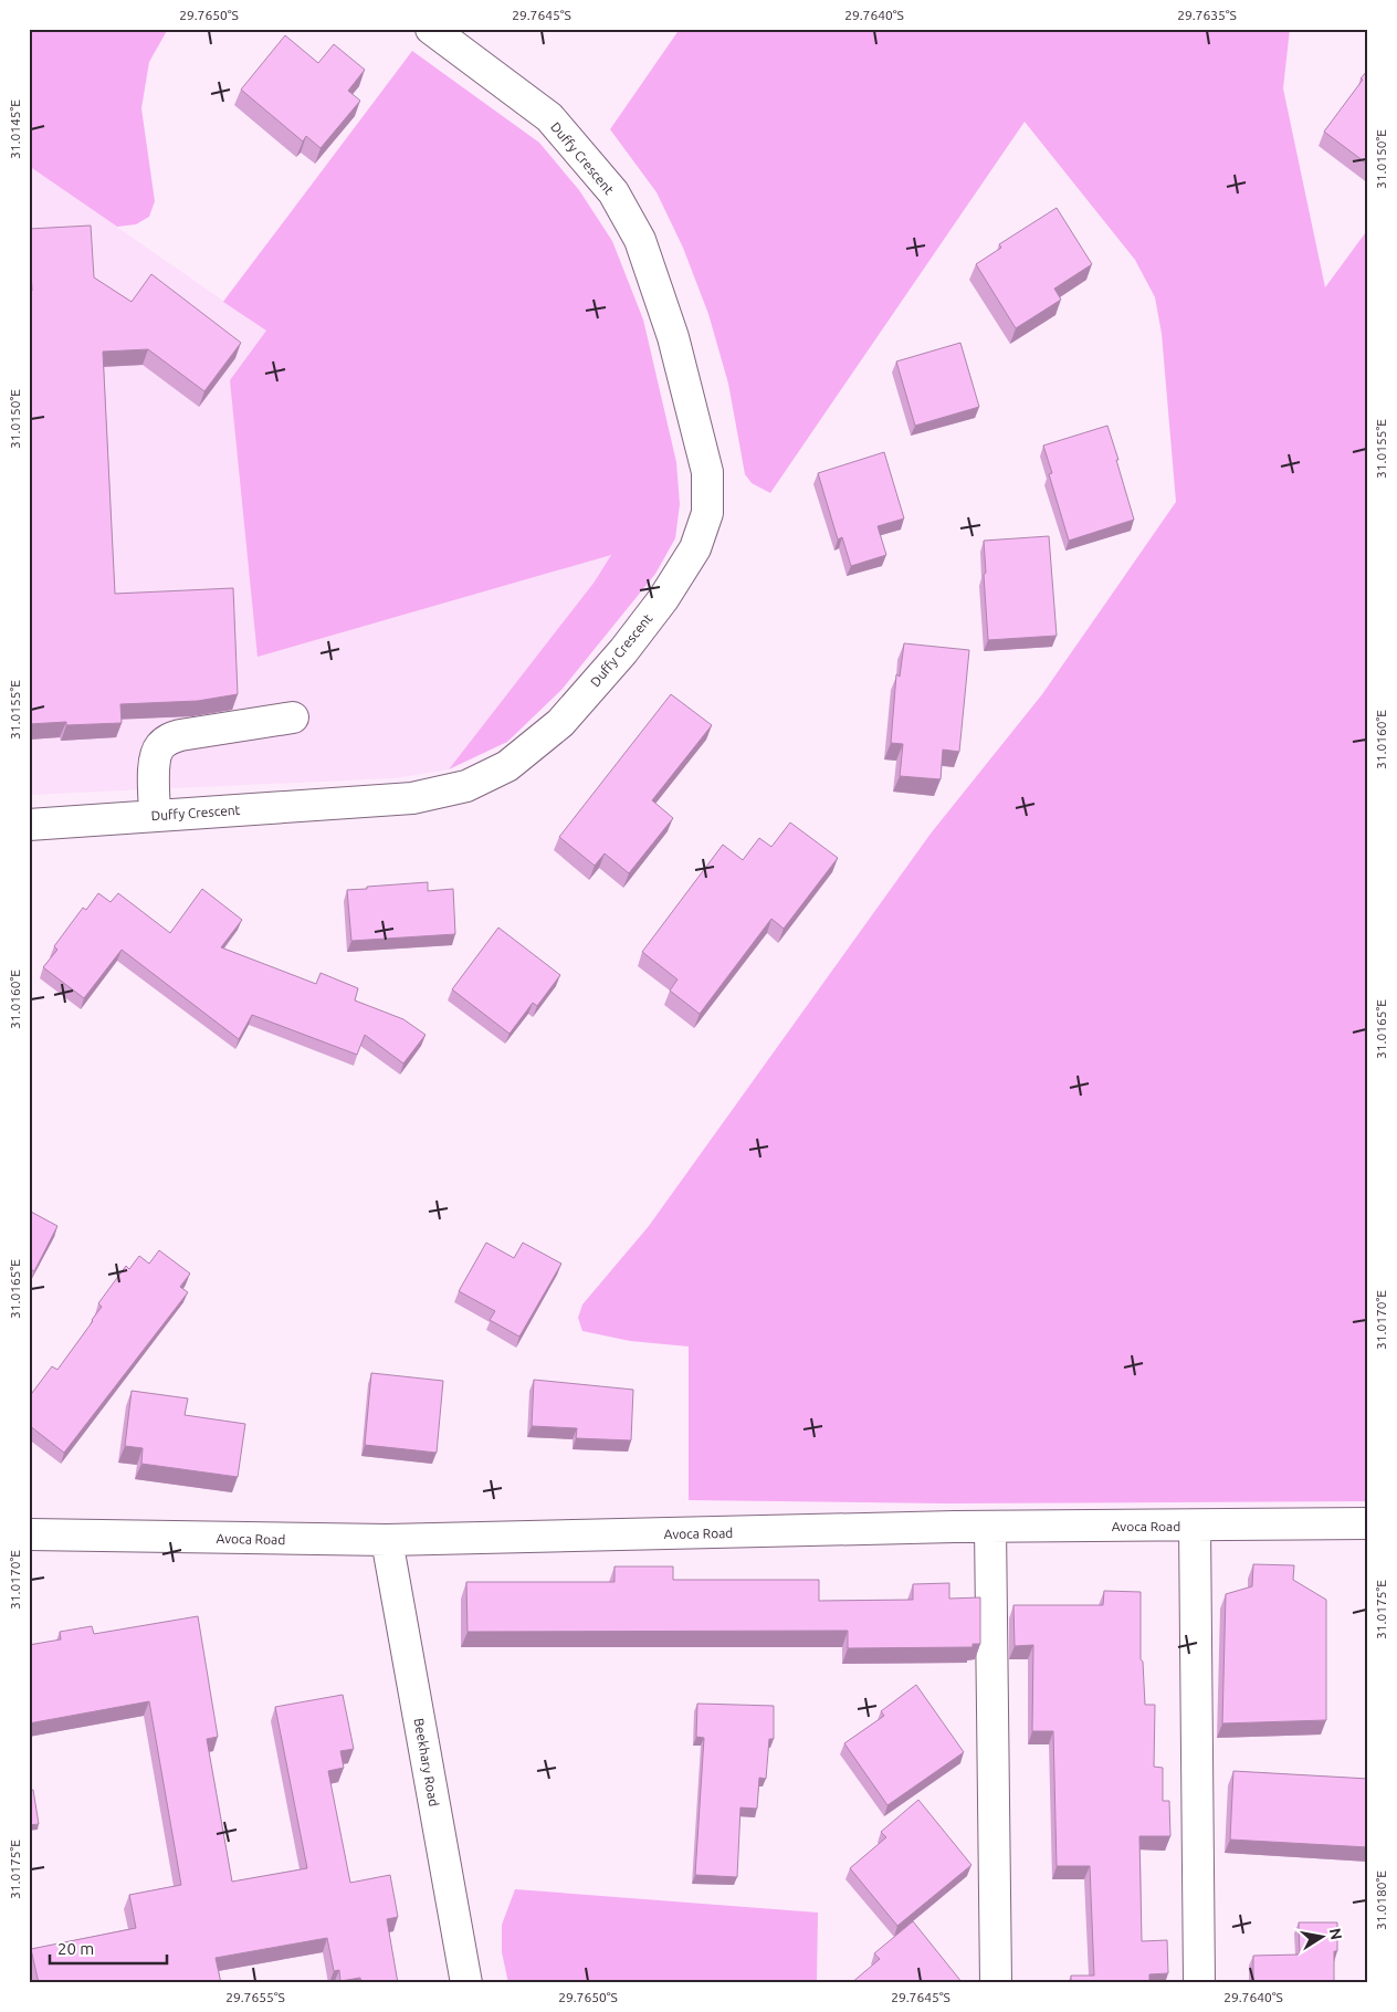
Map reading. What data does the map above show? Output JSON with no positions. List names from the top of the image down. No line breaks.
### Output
{"streets":{"street":["Duffy Crescent","Avoca Road","Beekhary Road"]},"crossings":[["Avoca Road","Beekhary Road"]],"scale_bar":"20 m","north":"right","coordinates":["29.7650°S","29.7645°S","29.7640°S","29.7635°S","31.0145°E","31.0150°E","31.0155°E","31.0160°E","31.0165°E","31.0170°E","31.0175°E","31.0180°E","29.7655°S"]}
